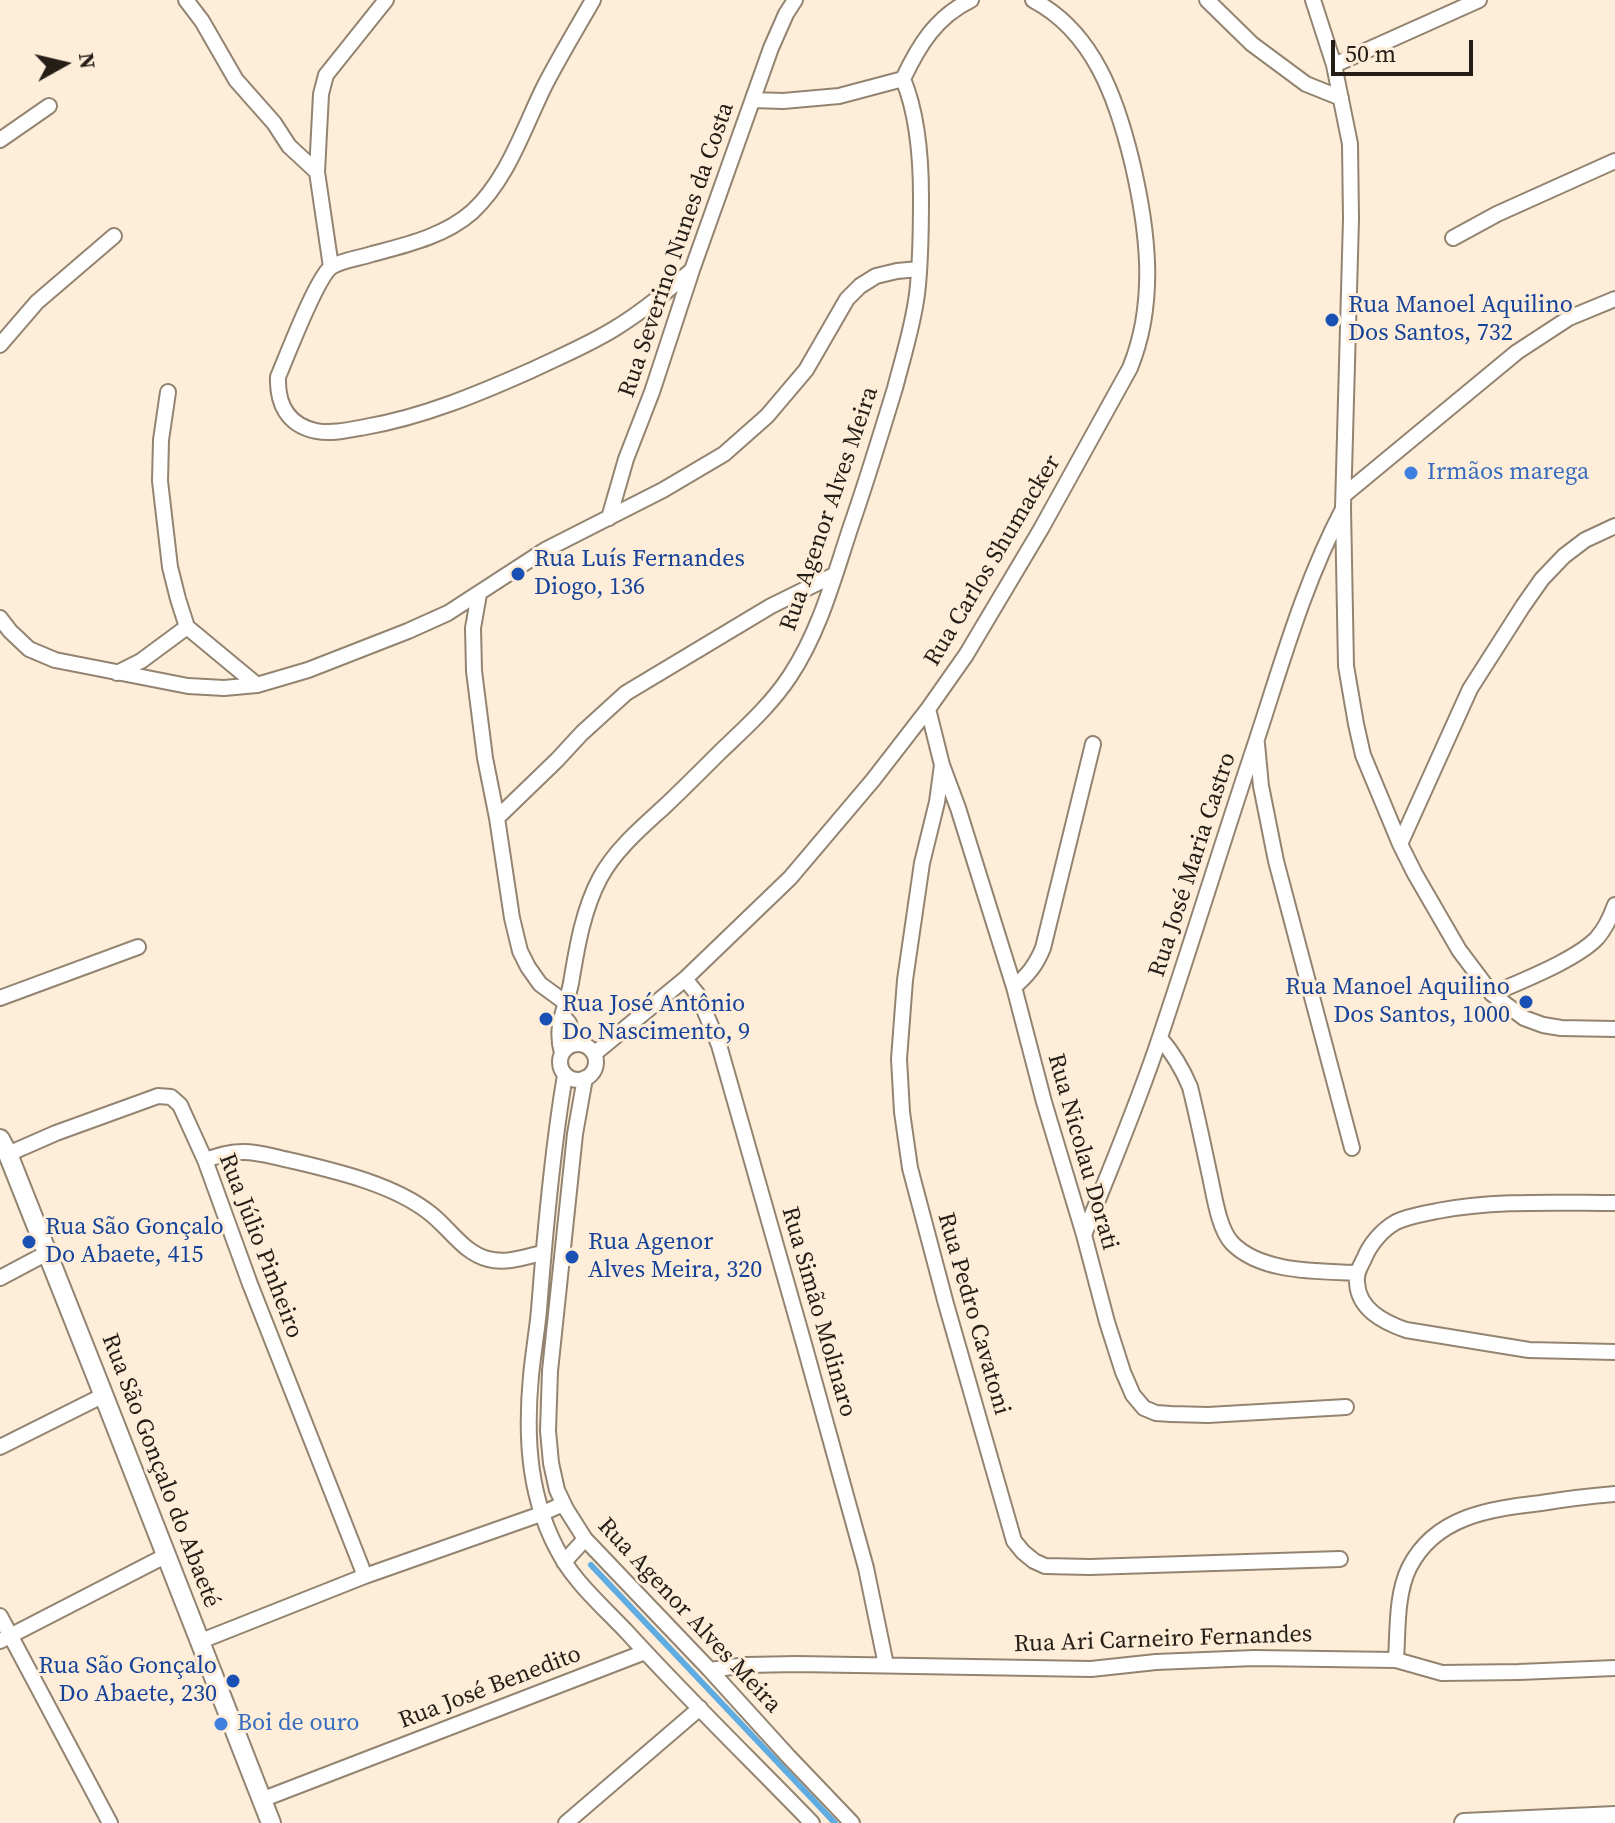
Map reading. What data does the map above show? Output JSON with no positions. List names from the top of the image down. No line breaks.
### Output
{"streets":{"street":["Rua Severino Nunes da Costa","Rua Agenor Alves Meira","Rua Carlos Shumacker","Rua José Maria Castro","Rua Nicolau Dorati","Rua Júlio Pinheiro","Rua Simão Molinaro","Rua Pedro Cavatoni","Rua São Gonçalo do Abaeté","Rua Ari Carneiro Fernandes","Rua José Benedito"]},"crossings":[["Rua Agenor Alves Meira","Rua Carlos Shumacker"],["Rua Agenor Alves Meira","Rua Ari Carneiro Fernandes"],["Rua Carlos Shumacker","Rua Nicolau Dorati"],["Rua Carlos Shumacker","Rua Simão Molinaro"],["Rua José Maria Castro","Rua Nicolau Dorati"],["Rua Nicolau Dorati","Rua Pedro Cavatoni"],["Rua Júlio Pinheiro","Rua São Gonçalo do Abaeté"],["Rua Simão Molinaro","Rua Ari Carneiro Fernandes"],["Rua São Gonçalo do Abaeté","Rua José Benedito"]],"places":["Rua Manoel Aquilino Dos Santos, 732","Irmãos marega","Rua Luís Fernandes Diogo, 136","Rua Manoel Aquilino Dos Santos, 1000","Rua José Antônio Do Nascimento, 9","Rua São Gonçalo Do Abaete, 415","Rua Agenor Alves Meira, 320","Rua São Gonçalo Do Abaete, 230","Boi de ouro"],"scale_bar":"50 m","north":"right"}
